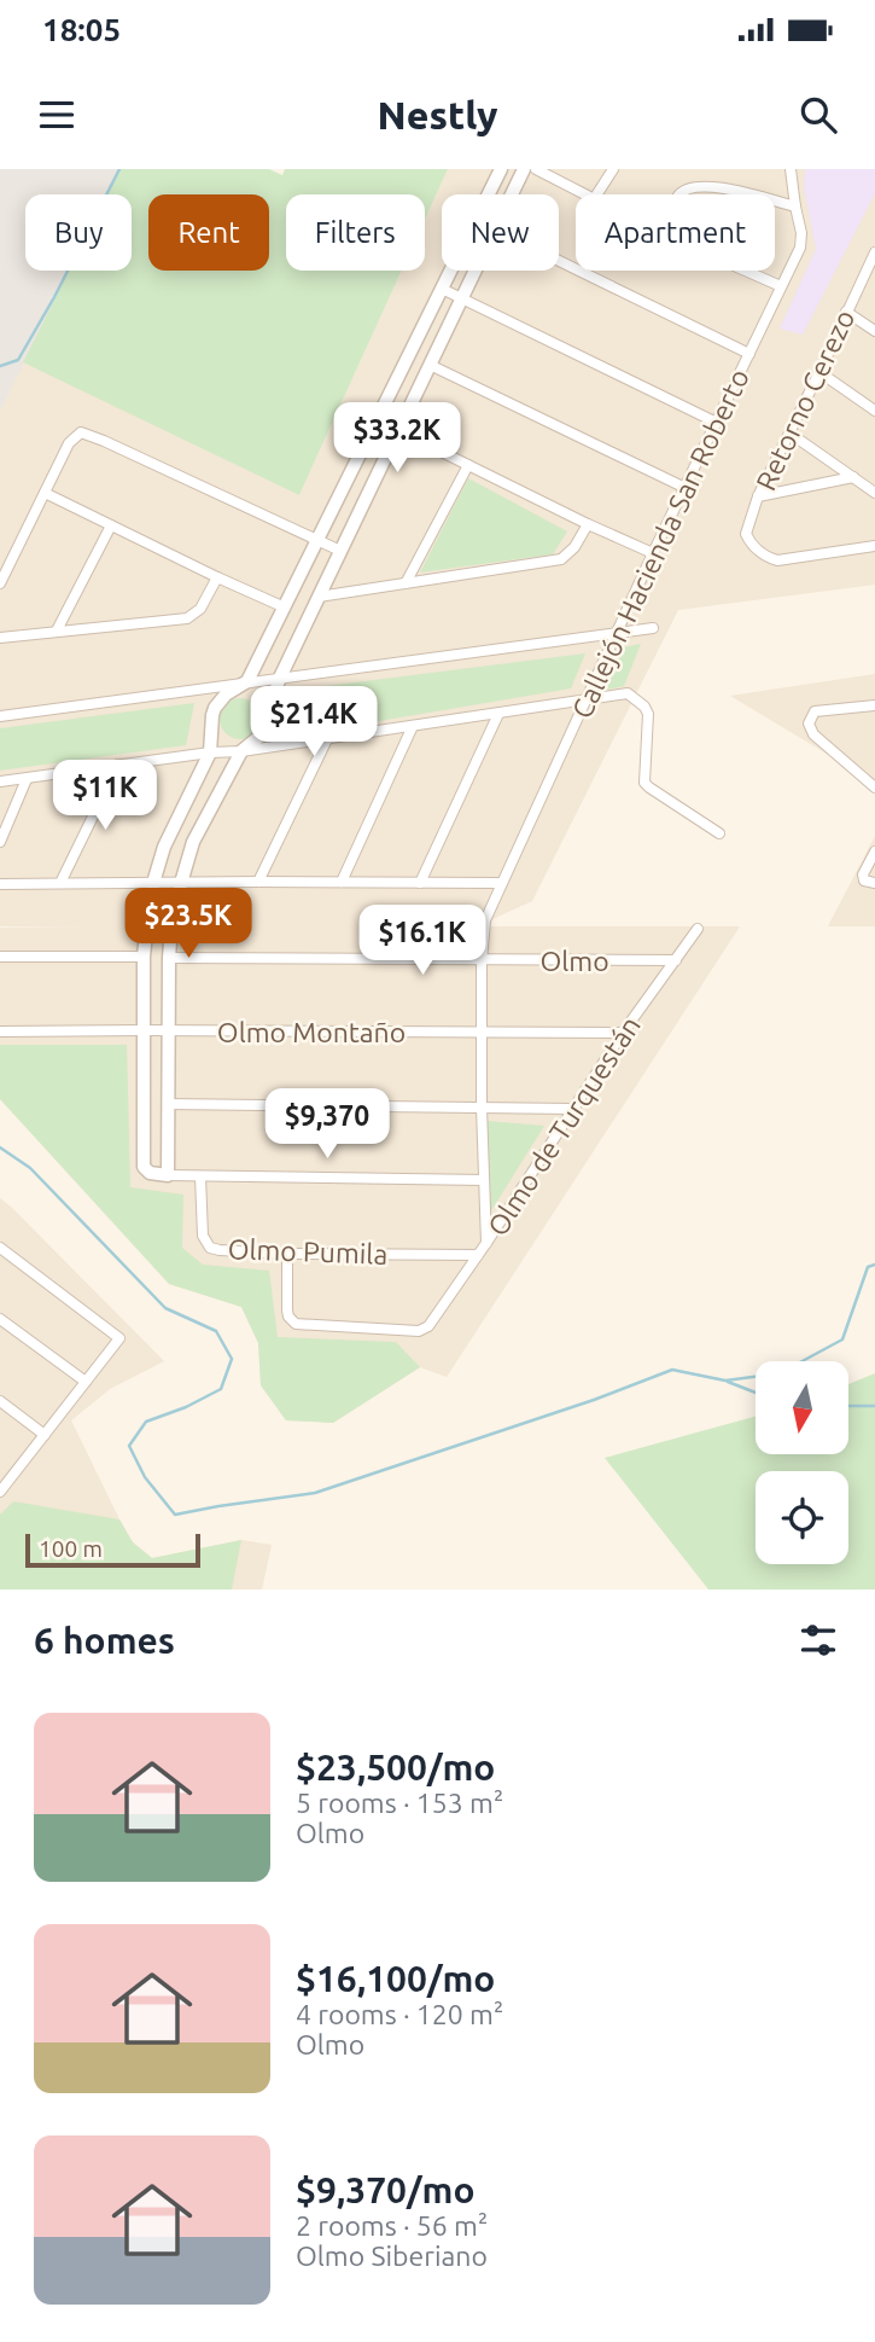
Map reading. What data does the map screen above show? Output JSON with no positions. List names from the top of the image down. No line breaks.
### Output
{"streets":{"street":["Retorno Cerezo","Callejón Hacienda San Roberto","Olmo","Olmo Montaño","Olmo de Turquestán","Olmo Pumila"]},"crossings":[["Callejón Hacienda San Roberto","Olmo"],["Olmo","Olmo de Turquestán"],["Olmo Montaño","Olmo de Turquestán"],["Olmo de Turquestán","Olmo Pumila"]],"scale_bar":"100 m","north":"bottom","page":{"status":"18:05","header":"Nestly","chip":["Buy","Rent","Filters","New","Apartment"],"price":["$33.2K","$21.4K","$11K","$23.5K","$16.1K","$9,370"],"scale":"100 m","heading":"6 homes","list":[{"name":"$23,500/mo","note":"5 rooms · 153 m² · Olmo"},{"name":"$16,100/mo","note":"4 rooms · 120 m² · Olmo"},{"name":"$9,370/mo","note":"2 rooms · 56 m² · Olmo Siberiano"}]}}
